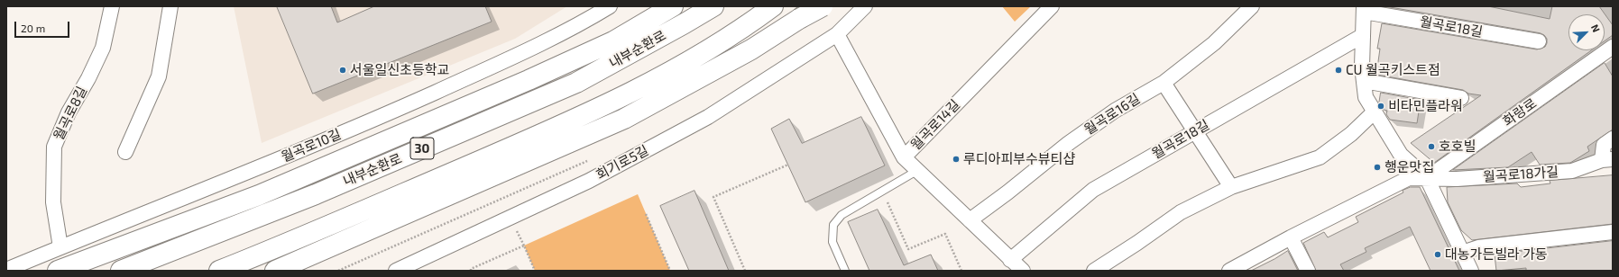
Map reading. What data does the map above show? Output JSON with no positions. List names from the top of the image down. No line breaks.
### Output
{"streets":{"highway":["내부순환로","30"],"street":["월곡로18길","화랑로","월곡로8길","월곡로16길","월곡로14길","월곡로10길","회기로5길","월곡로18가길"]},"crossings":[["월곡로18길","화랑로"],["월곡로18길","월곡로14길"],["월곡로18길","월곡로18가길"],["화랑로","월곡로18가길"],["월곡로8길","월곡로10길"],["월곡로16길","월곡로14길"]],"places":["서울일신초등학교","CU 월곡키스트점","비타민플라워","호호빌","루디아피부수뷰티샵","행운맛집","대농가든빌라 가동"],"scale_bar":"20 m","north":"top right"}
